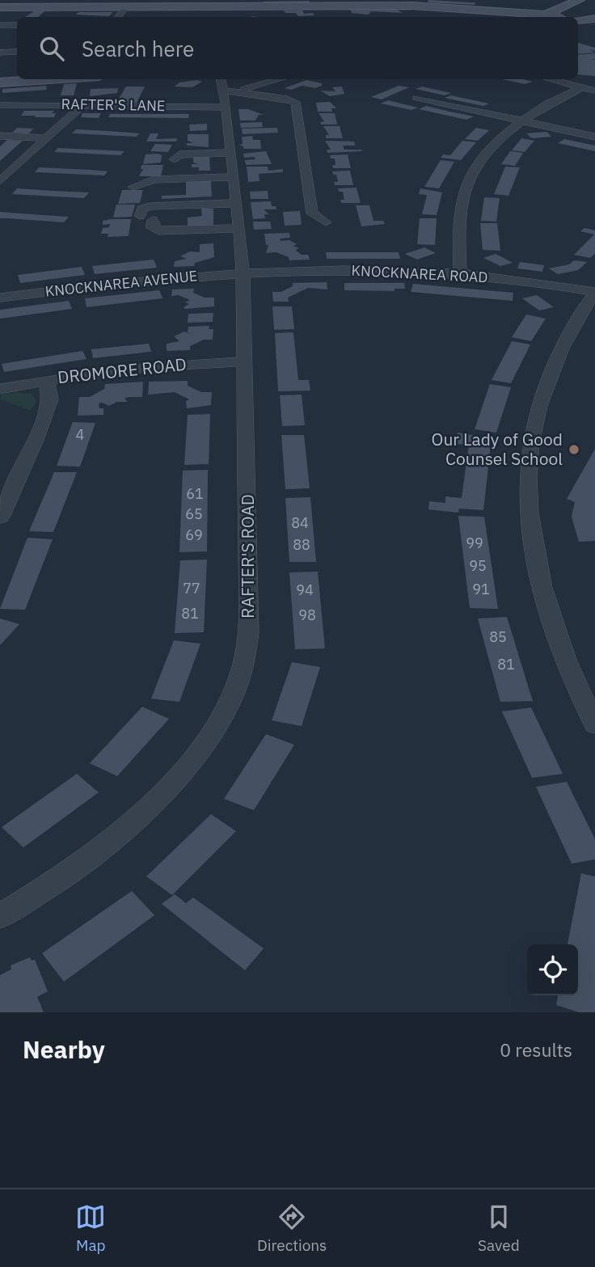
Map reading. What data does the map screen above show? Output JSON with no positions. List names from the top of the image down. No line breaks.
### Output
{"streets":{"street":["RAFTER'S LANE","KNOCKNAREA ROAD","KNOCKNAREA AVENUE","DROMORE ROAD","RAFTER'S ROAD"]},"crossings":[["RAFTER'S LANE","RAFTER'S ROAD"],["KNOCKNAREA ROAD","KNOCKNAREA AVENUE"],["KNOCKNAREA ROAD","RAFTER'S ROAD"],["KNOCKNAREA AVENUE","RAFTER'S ROAD"],["DROMORE ROAD","RAFTER'S ROAD"]],"places":["Our Lady of Good Counsel School"],"house_numbers":["4","61","65","84","69","99","88","95","77","91","94","81","98","85","81"],"page":{"search":"Search here","heading":["Nearby","0 results"],"nav":["Map","Directions","Saved"]}}
